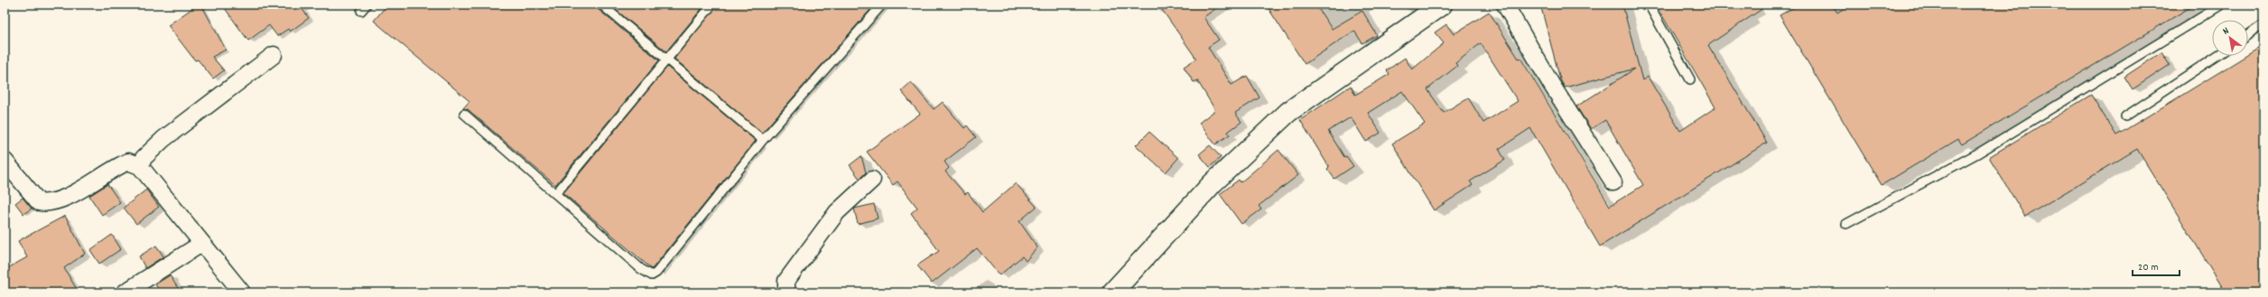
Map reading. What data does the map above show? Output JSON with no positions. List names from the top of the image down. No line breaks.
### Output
{"scale_bar":"20 m","north":"top left"}
